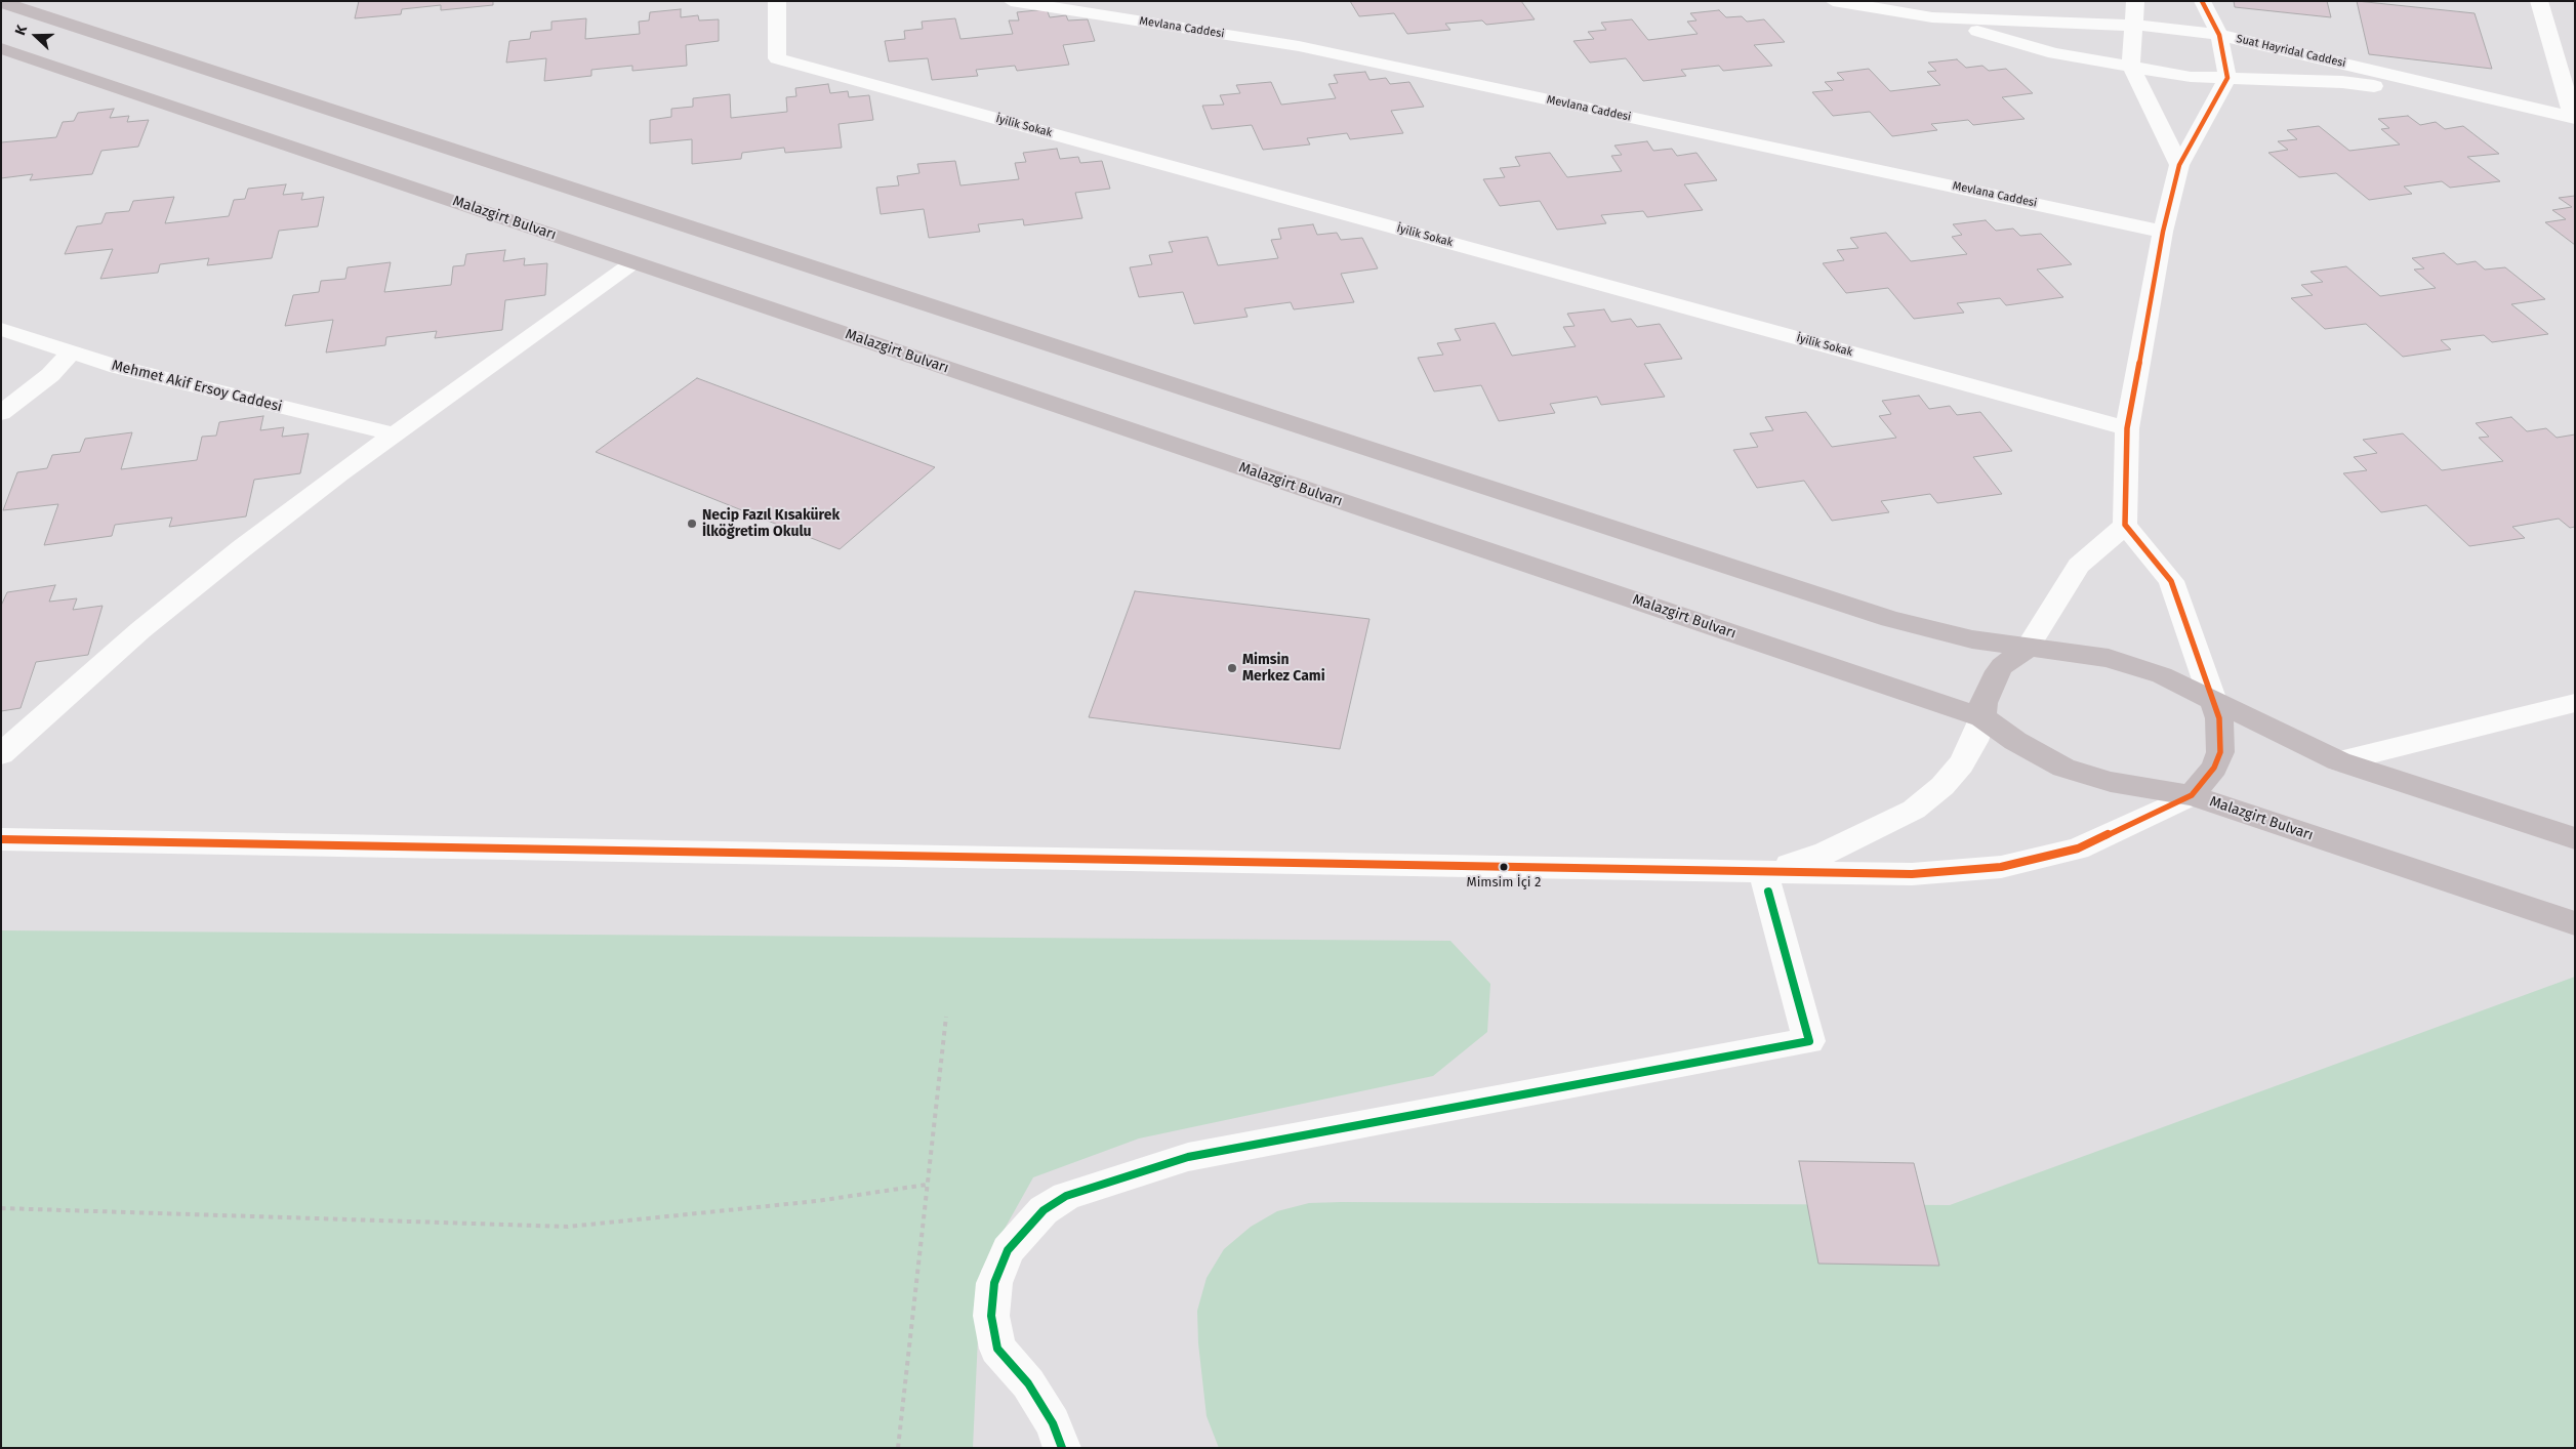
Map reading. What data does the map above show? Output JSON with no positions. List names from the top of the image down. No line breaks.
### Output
{"streets":{"highway":["Malazgirt Bulvarı"],"street":["Mevlana Caddesi","Suat Hayridal Caddesi","İyilik Sokak","Mehmet Akif Ersoy Caddesi"]},"places":["Necip Fazıl Kısakürek İlköğretim Okulu","Mimsin Merkez Cami","Mimsim İçi 2"],"north":"left"}
